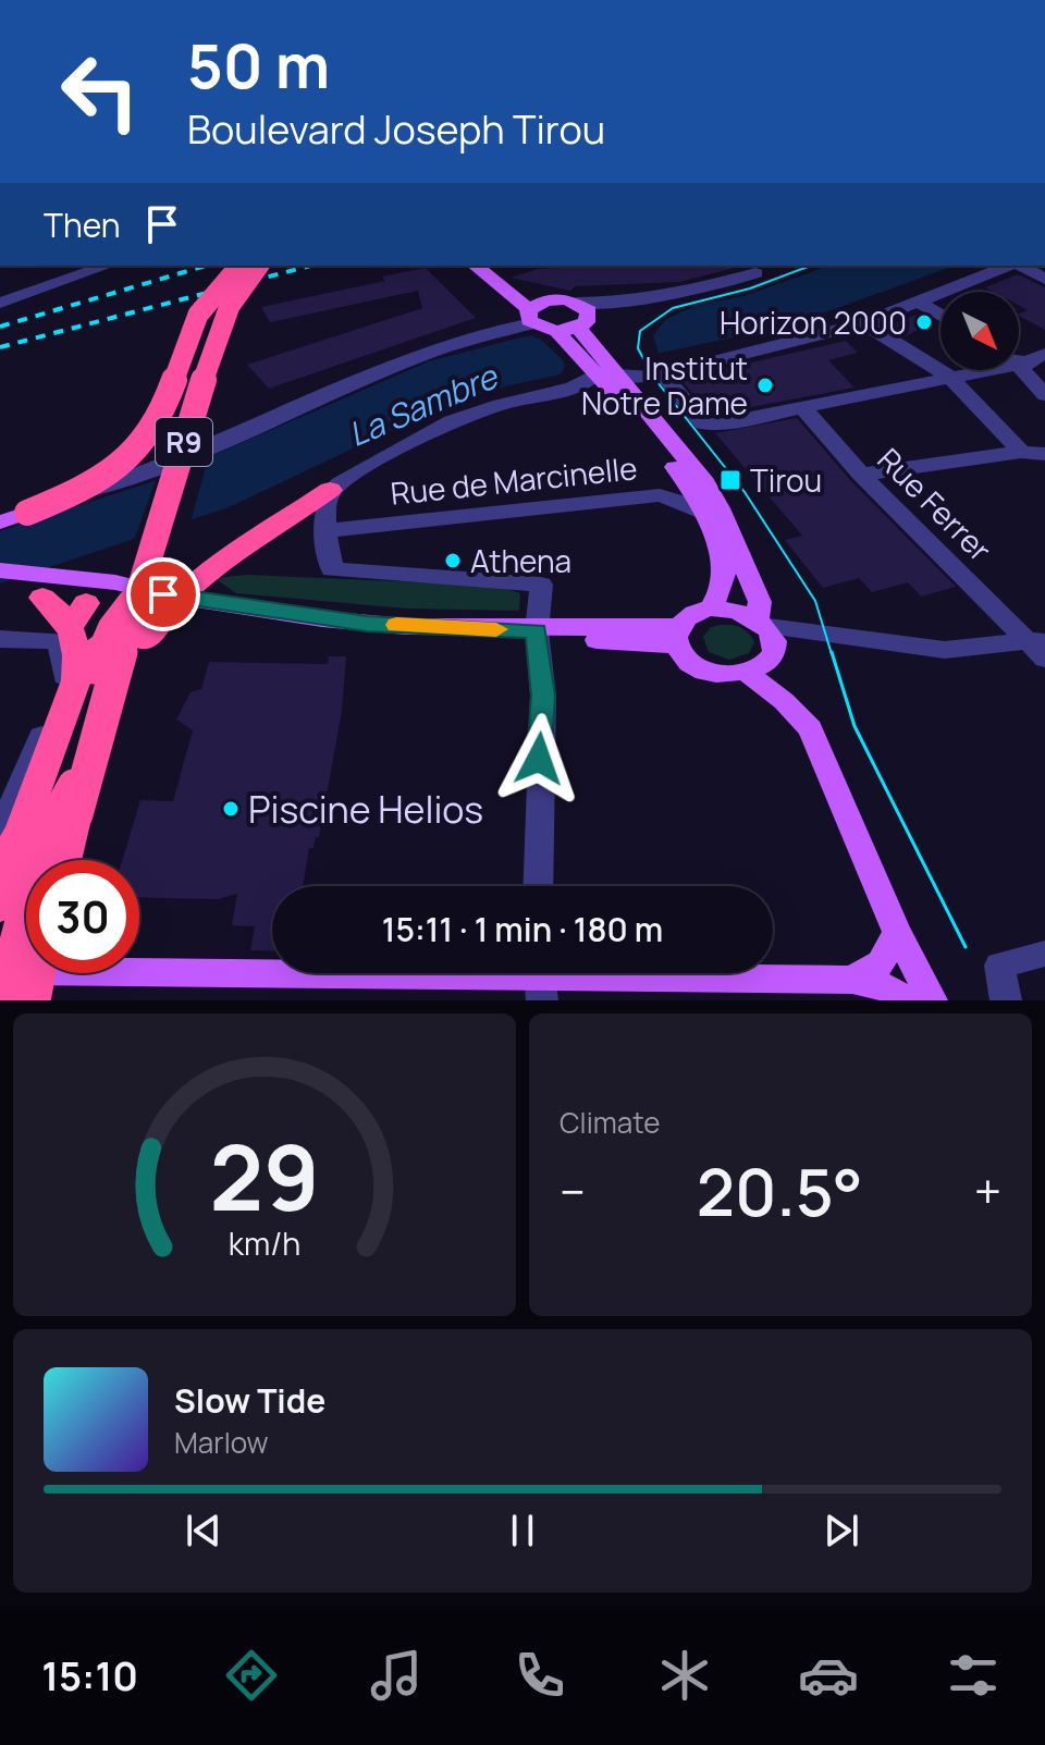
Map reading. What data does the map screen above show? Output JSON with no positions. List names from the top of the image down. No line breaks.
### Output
{"streets":{"highway":["R9"],"street":["Rue de Marcinelle","Rue Ferrer"]},"water":["La Sambre"],"places":{"other":["Horizon 2000","Institut Notre Dame","Athena","Piscine Helios"],"transit":["Tirou"]},"north":"bottom right","page":{"turn":["50 m","Boulevard Joseph Tirou"],"then":"Then","limit":"30","trip":"15:11 · 1 min · 180 m","tile":"Climate","heat":["−","20.5°","+"],"song":["Slow Tide","Marlow"],"tabs":"15:10","gauge":["29","km/h"]}}
